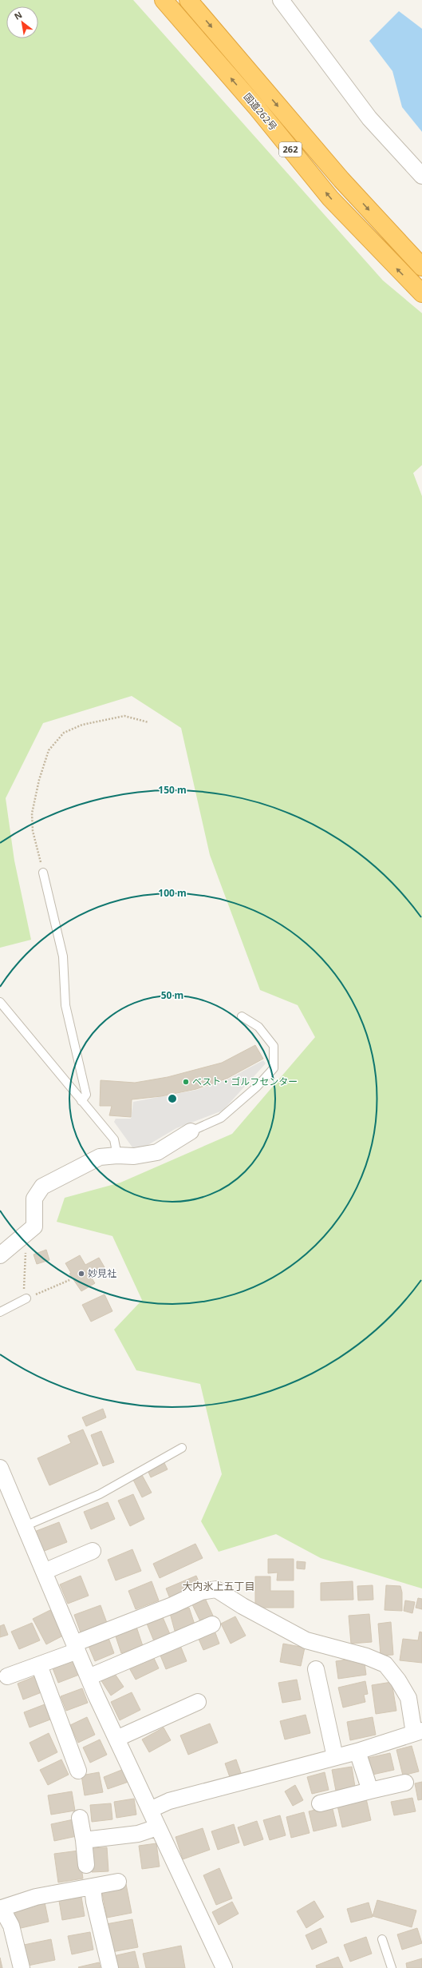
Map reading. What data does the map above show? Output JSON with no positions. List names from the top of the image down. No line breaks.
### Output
{"streets":{"highway":["国道262号","262"]},"districts":["大内氷上五丁目"],"places":["ベスト・ゴルフセンター","妙見社"],"north":"top left","rings":["150 m","100 m","50 m"]}
